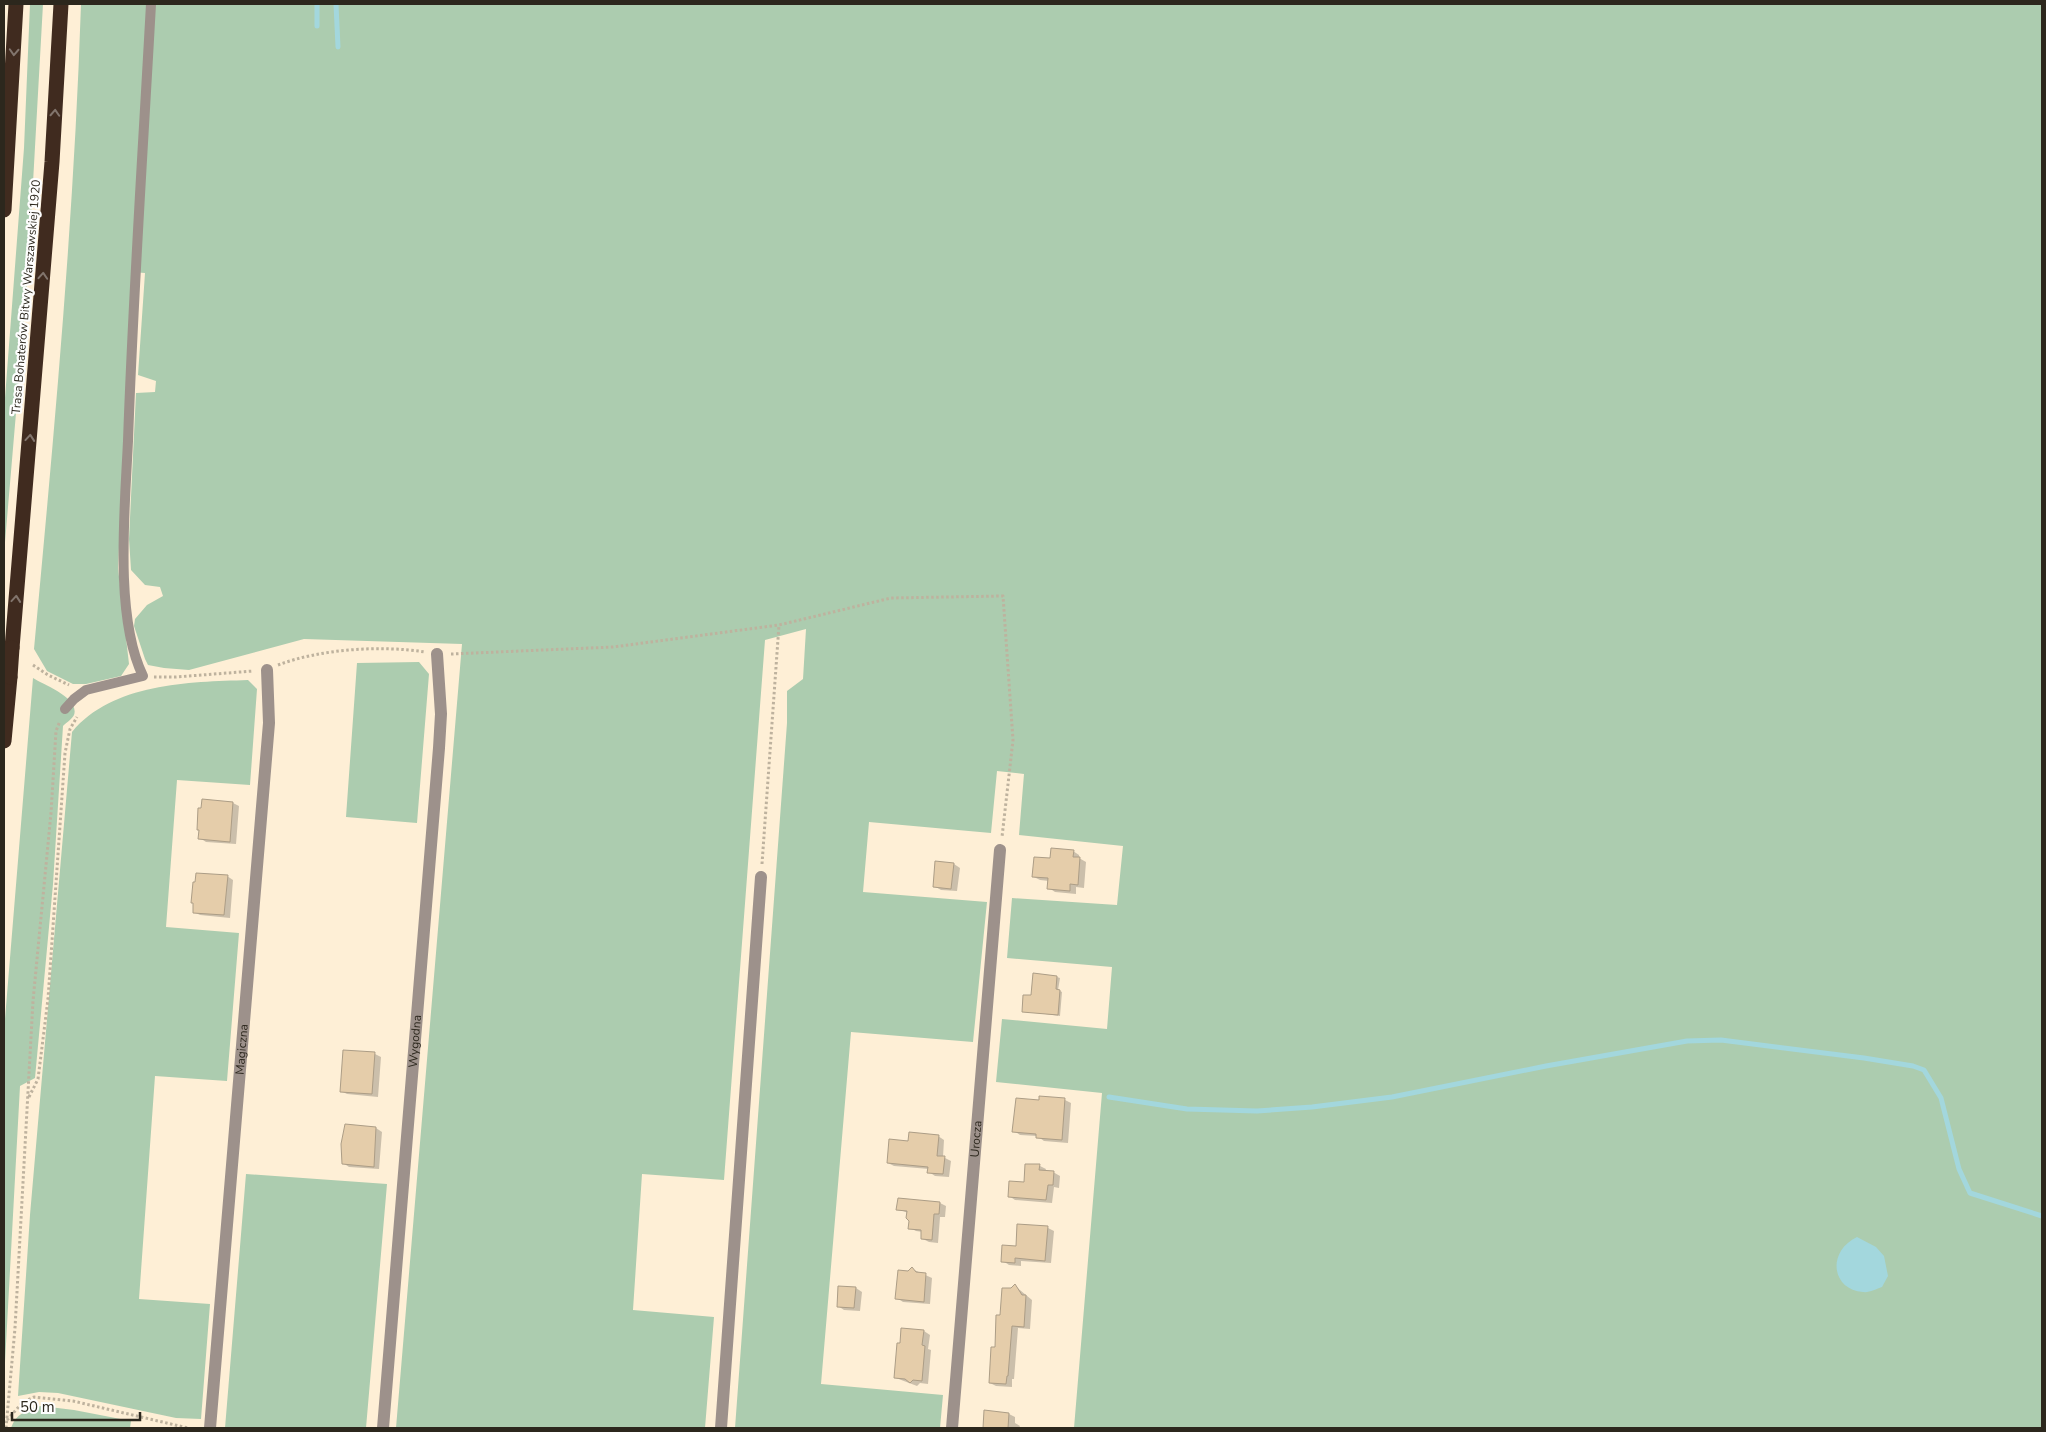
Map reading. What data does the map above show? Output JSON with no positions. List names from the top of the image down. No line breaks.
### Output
{"streets":{"highway":["Trasa Bohaterów Bitwy Warszawskiej 1920"],"street":["Wygodna","Magiczna","Urocza"]},"one_way":["Trasa Bohaterów Bitwy Warszawskiej 1920"],"scale_bar":"50 m"}
